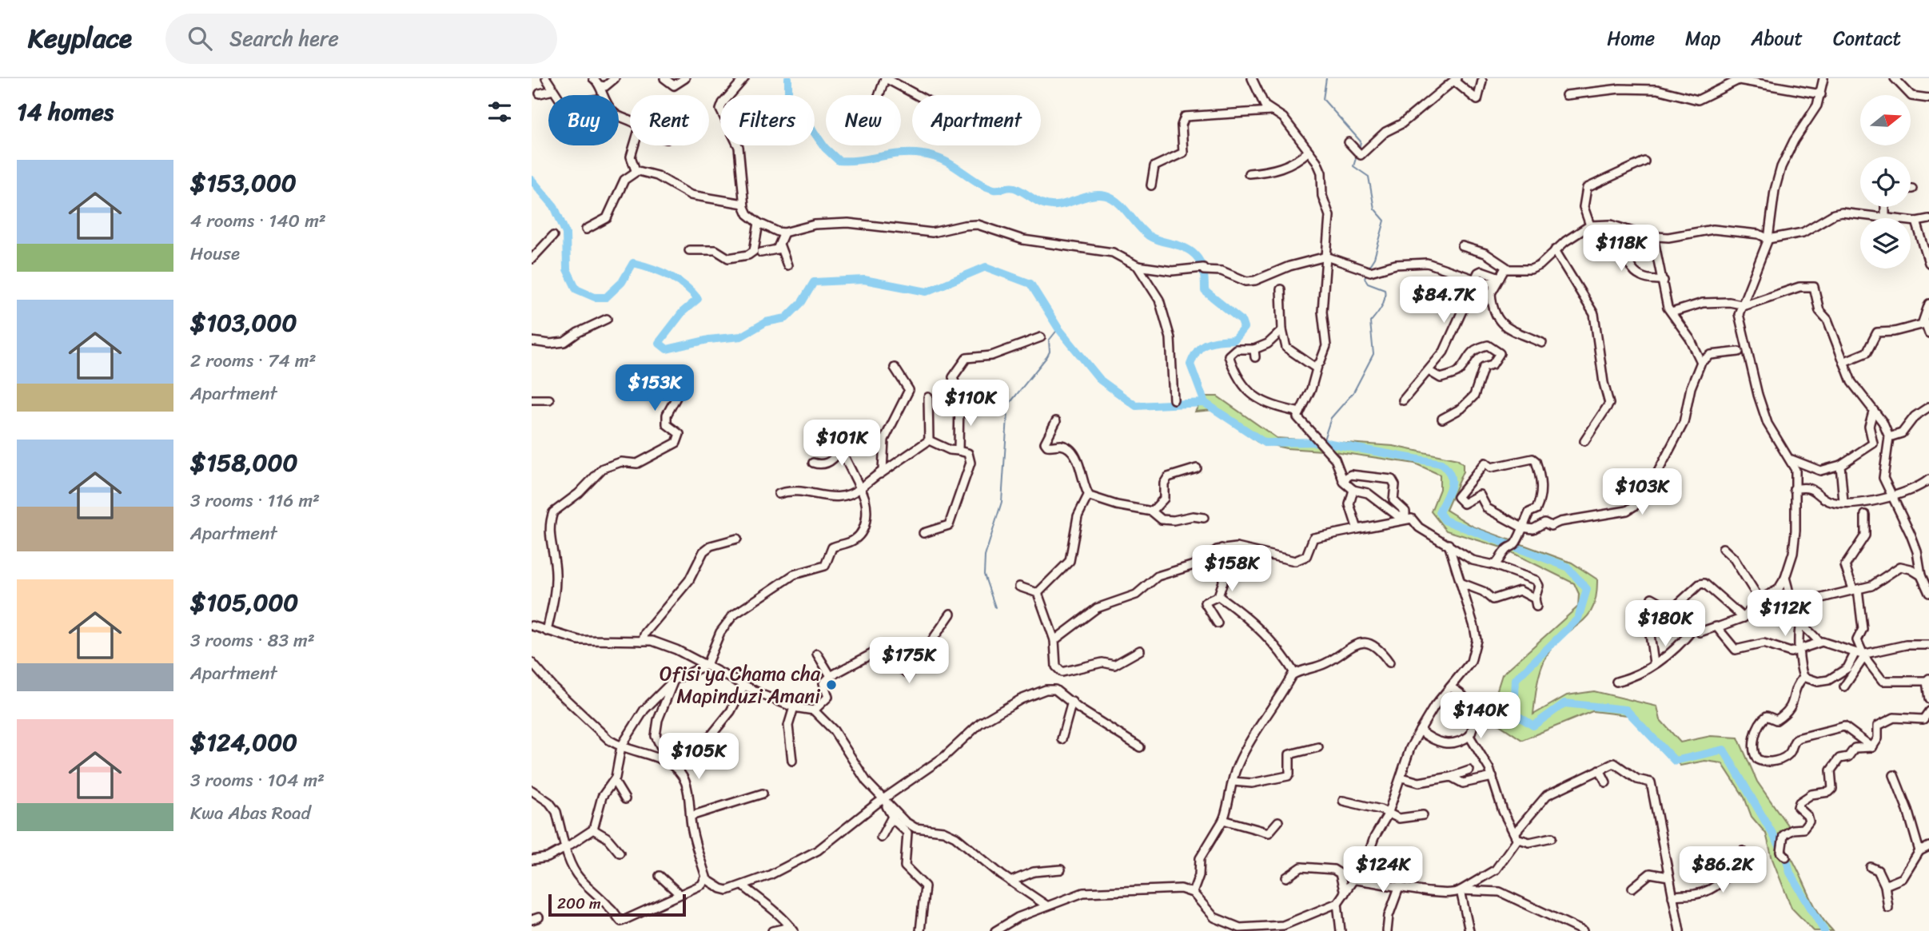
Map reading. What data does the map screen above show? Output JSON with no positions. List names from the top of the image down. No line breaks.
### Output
{"places":["Ofisi ya Chama cha Mapinduzi Amani"],"scale_bar":"200 m","north":"right","page":{"header":"Keyplace","search":"Search here","nav":["Home","Map","About","Contact"],"heading":"14 homes","chip":["Buy","Rent","Filters","New","Apartment"],"list":[{"name":"$153,000","note":"4 rooms · 140 m² · House"},{"name":"$103,000","note":"2 rooms · 74 m² · Apartment"},{"name":"$158,000","note":"3 rooms · 116 m² · Apartment"},{"name":"$105,000","note":"3 rooms · 83 m² · Apartment"},{"name":"$124,000","note":"3 rooms · 104 m² · Kwa Abas Road"}],"price":["$118K","$84.7K","$153K","$110K","$101K","$103K","$158K","$112K","$180K","$175K","$140K","$105K","$124K","$86.2K"],"scale":"200 m"}}
